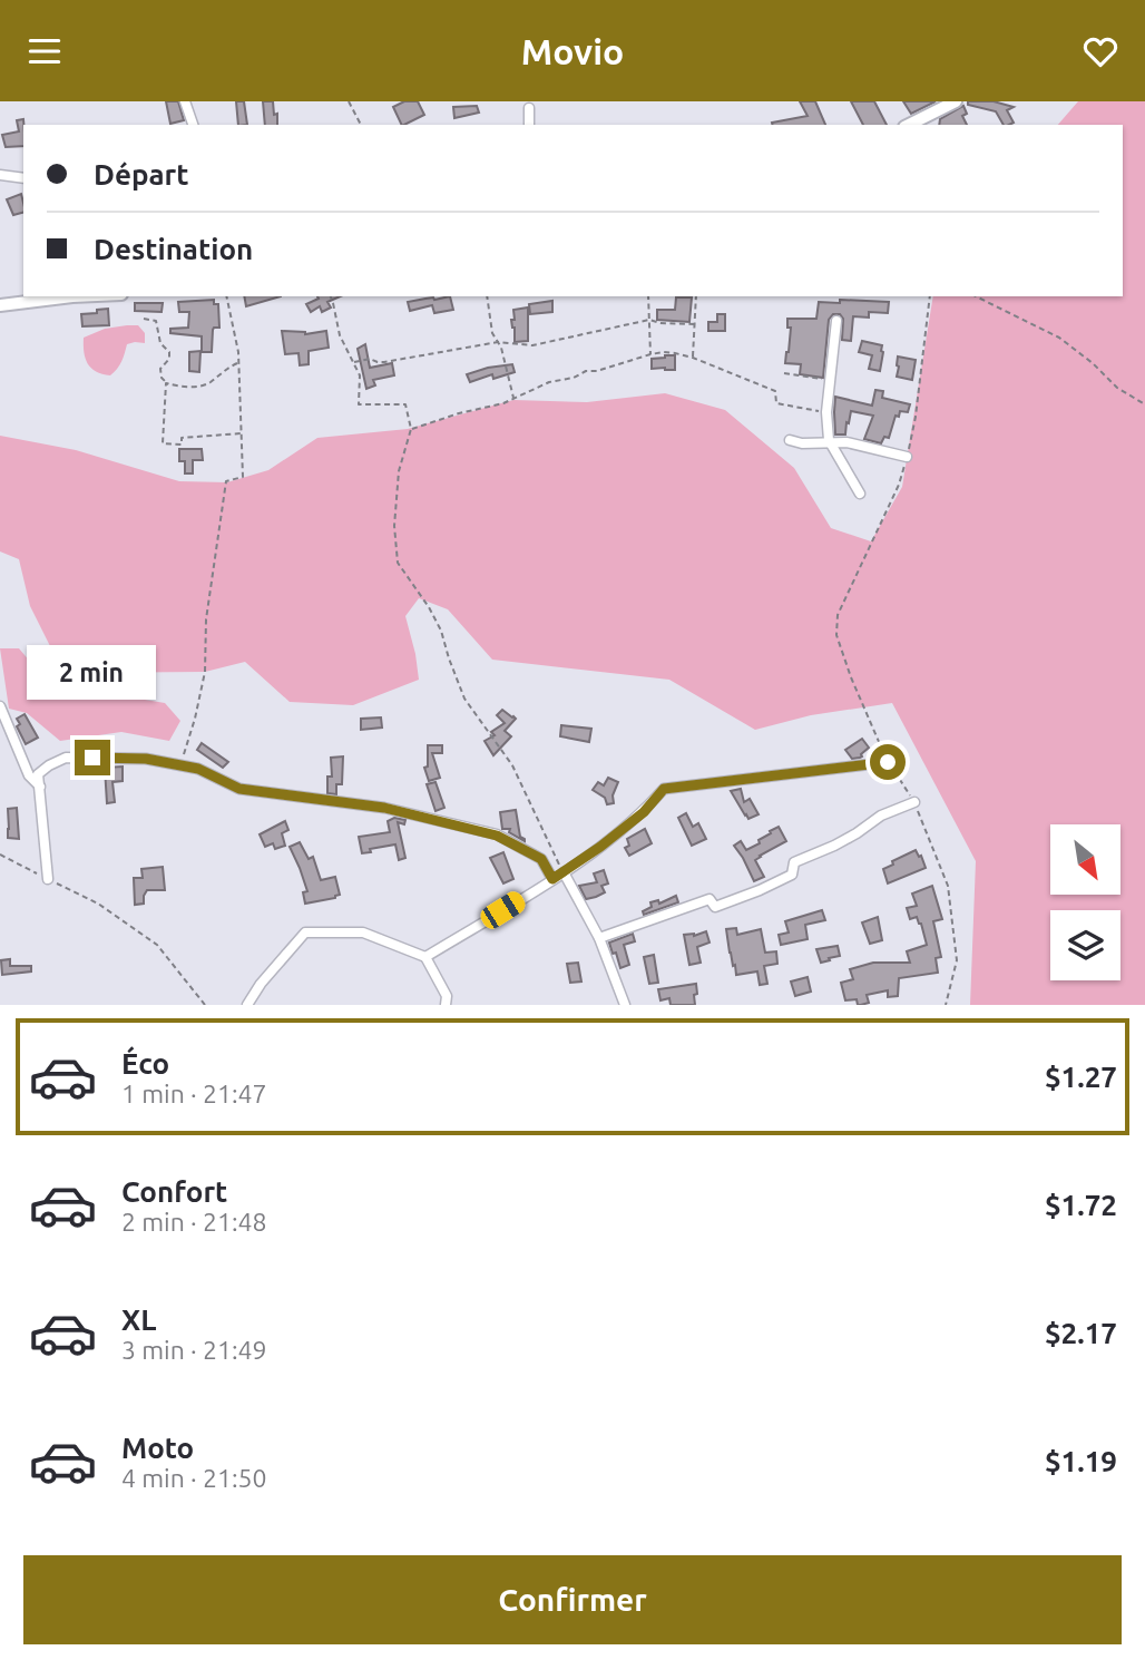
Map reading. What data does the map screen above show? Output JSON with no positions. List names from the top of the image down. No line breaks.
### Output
{"north":"bottom right","page":{"header":"Movio","banner":["Départ","Destination"],"bubble":"2 min","list":[{"name":"Éco","note":"1 min · 21:47","value":"$1.27"},{"name":"Confort","note":"2 min · 21:48","value":"$1.72"},{"name":"XL","note":"3 min · 21:49","value":"$2.17"},{"name":"Moto","note":"4 min · 21:50","value":"$1.19"}],"buttons":"Confirmer"}}
